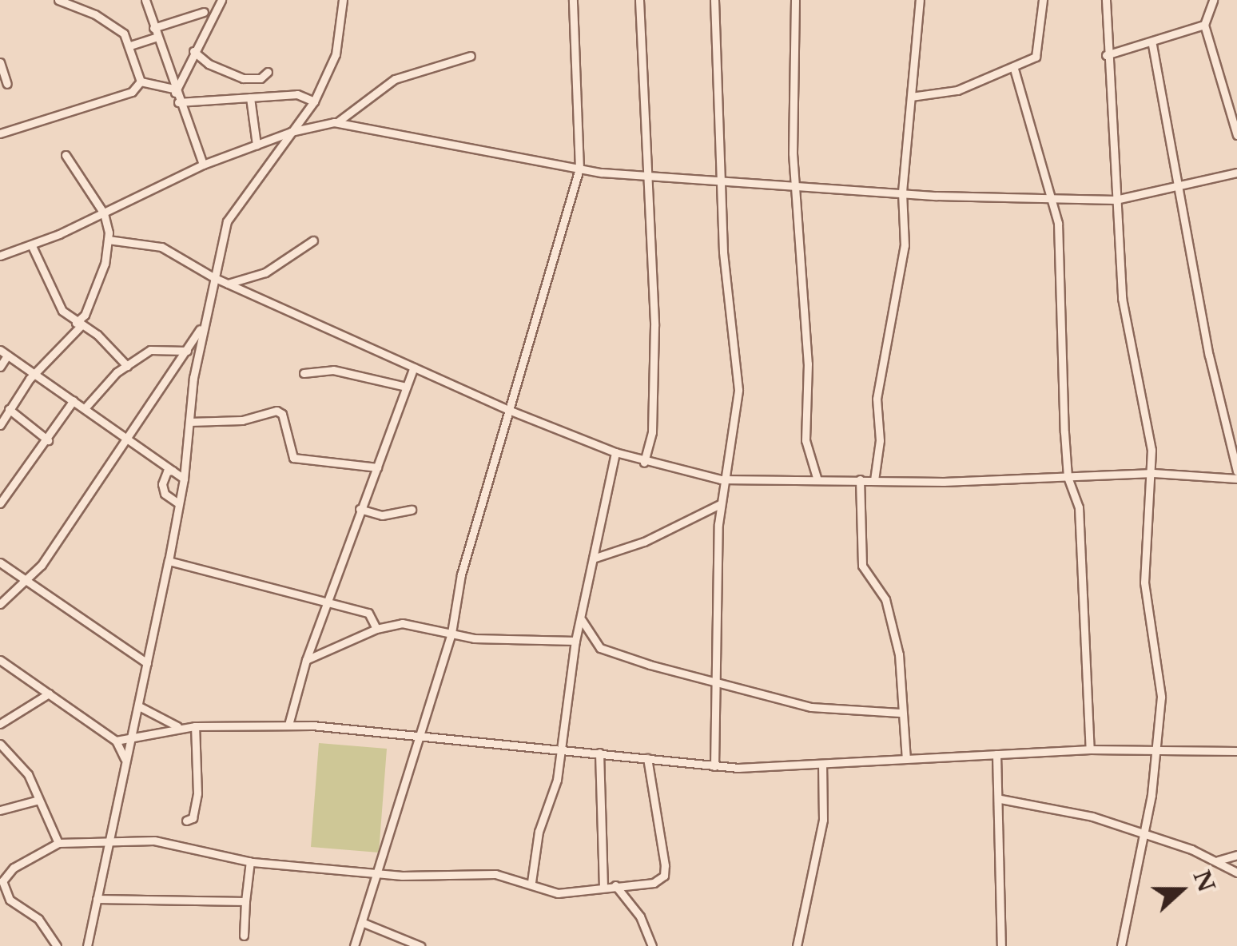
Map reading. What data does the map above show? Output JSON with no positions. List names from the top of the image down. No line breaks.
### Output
{"north":"right"}
